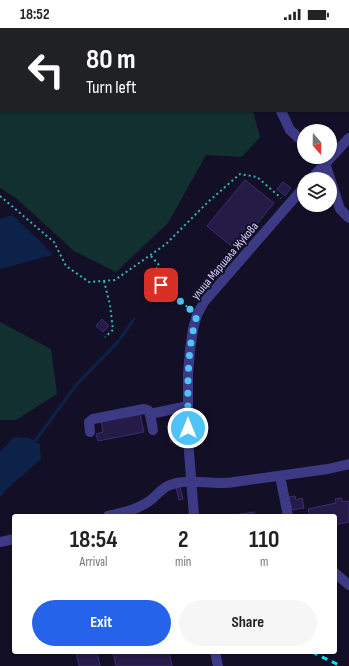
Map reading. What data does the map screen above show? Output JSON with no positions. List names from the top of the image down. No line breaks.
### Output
{"streets":{"street":["улица Маршала Жукова"]},"north":"bottom","page":{"status":"18:52","turn":["80 m","Turn left"],"eta":["18:54","Arrival","2","min","110","m"],"buttons":["Exit","Share"]}}
